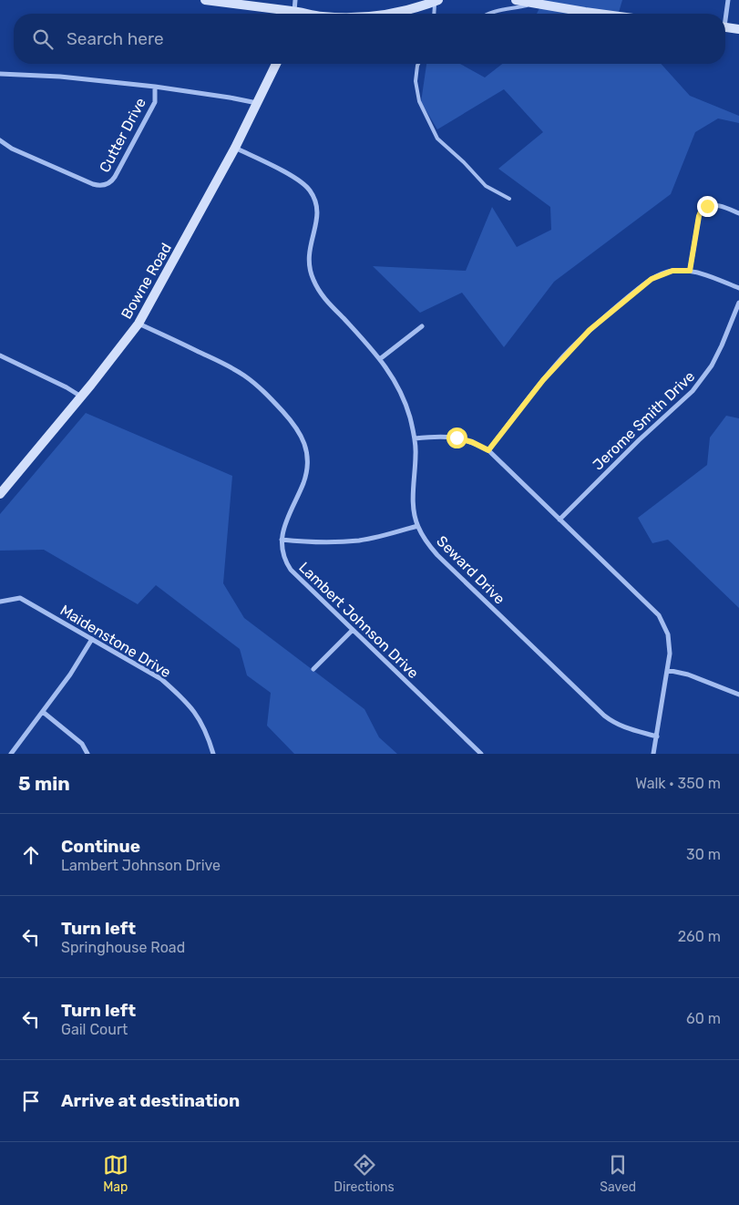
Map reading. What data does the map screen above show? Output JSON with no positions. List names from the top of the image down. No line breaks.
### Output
{"streets":{"street":["Cutter Drive","Bowne Road","Jerome Smith Drive","Seward Drive","Lambert Johnson Drive","Maidenstone Drive"]},"crossings":[["Bowne Road","Seward Drive"],["Bowne Road","Lambert Johnson Drive"]],"page":{"search":"Search here","heading":["5 min","Walk · 350 m"],"list":[["Continue","Lambert Johnson Drive","30 m"],["Turn left","Springhouse Road","260 m"],["Turn left","Gail Court","60 m"],"Arrive at destination"],"nav":["Map","Directions","Saved"]}}
